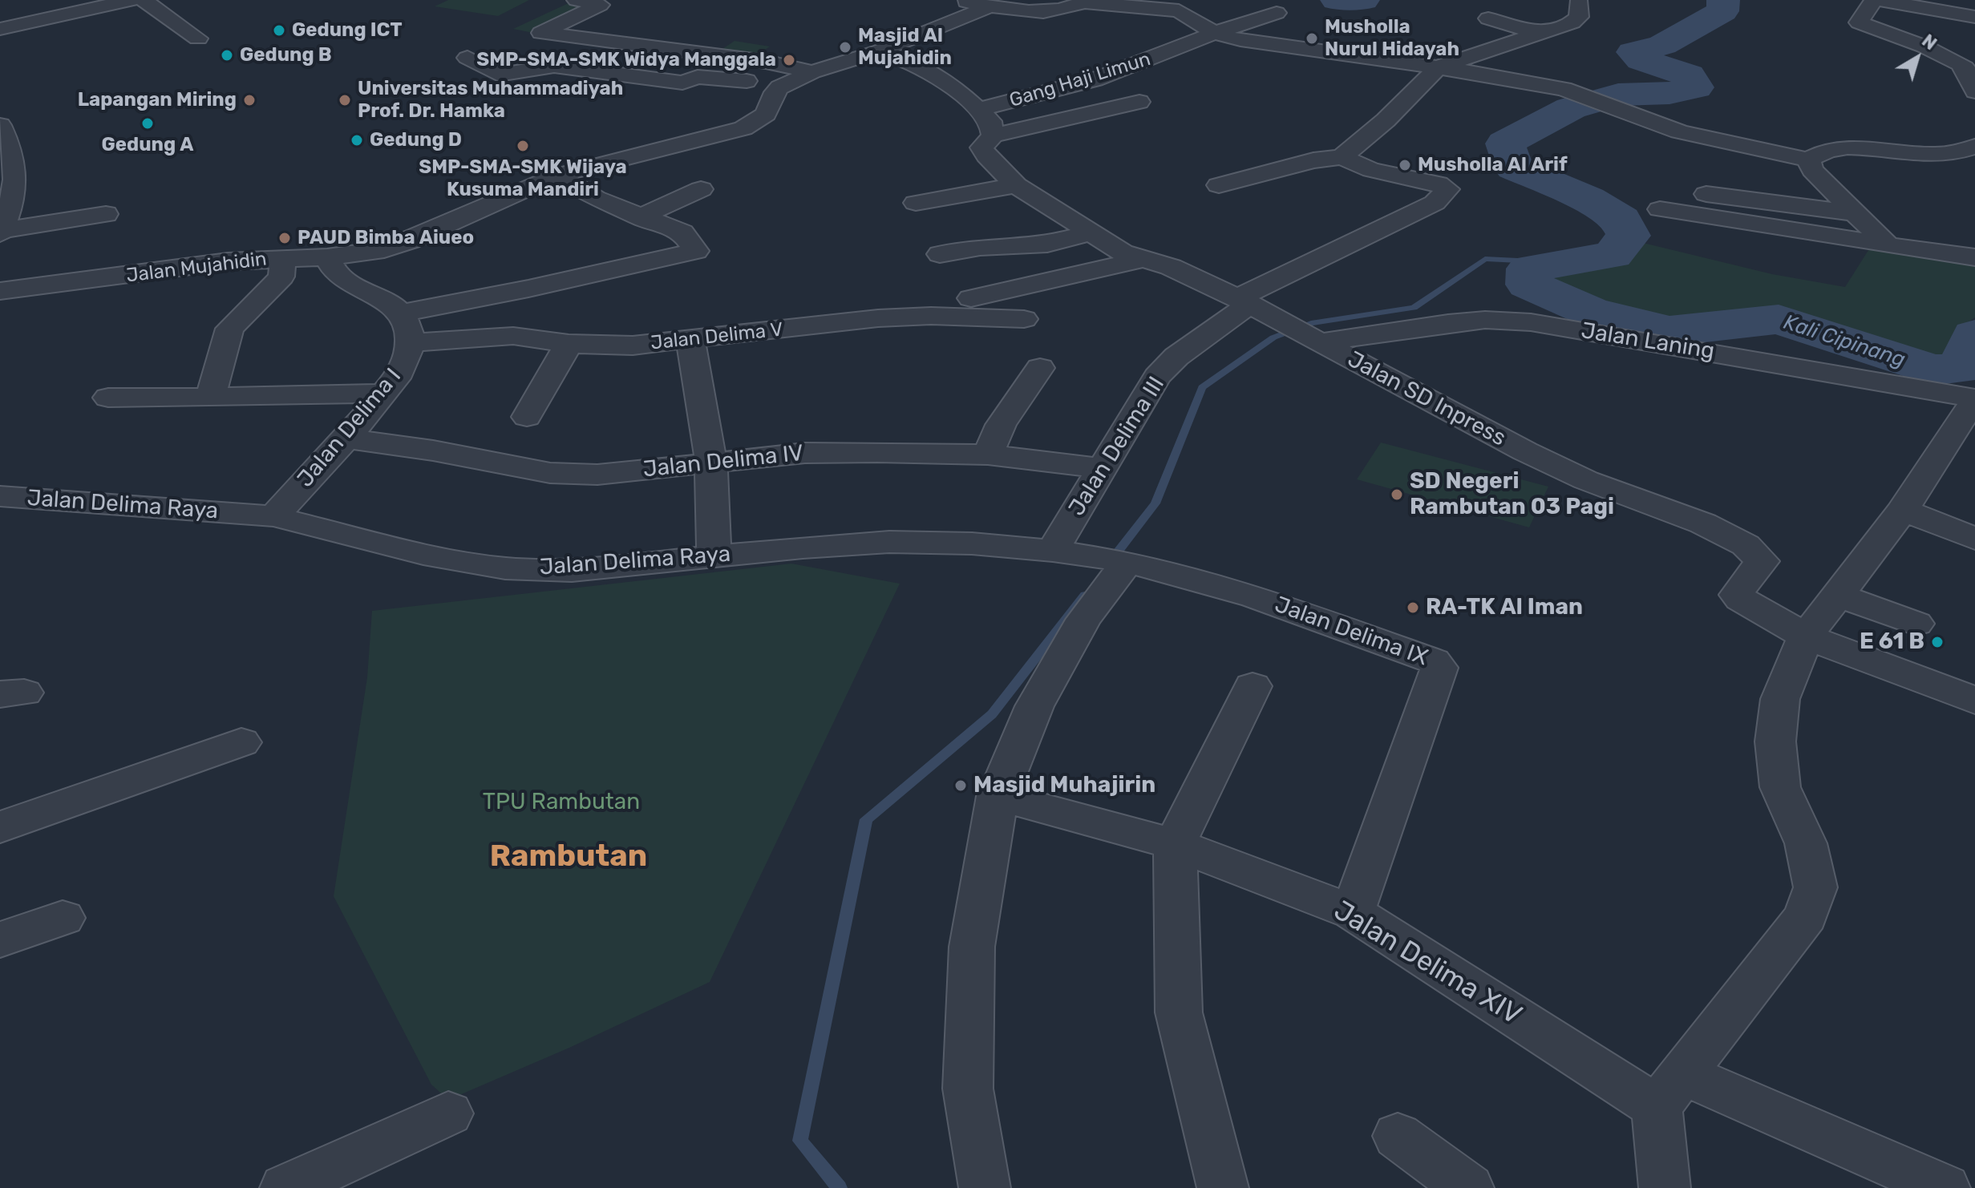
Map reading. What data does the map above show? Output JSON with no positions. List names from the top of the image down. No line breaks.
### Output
{"streets":{"street":["Gang Haji Limun","Jalan Mujahidin","Jalan Delima V","Jalan Laning","Jalan SD Inpress","Jalan Delima I","Jalan Delima III","Jalan Delima IV","Jalan Delima Raya","Jalan Delima IX","Jalan Delima XIV"]},"crossings":[["Jalan Delima V","Jalan Delima I"],["Jalan Laning","Jalan SD Inpress"],["Jalan SD Inpress","Jalan Delima III"],["Jalan Delima I","Jalan Delima IV"],["Jalan Delima I","Jalan Delima Raya"],["Jalan Delima III","Jalan Delima IV"],["Jalan Delima III","Jalan Delima Raya"],["Jalan Delima Raya","Jalan Delima IX"],["Jalan Delima IX","Jalan Delima XIV"]],"districts":["Rambutan"],"water":["Kali Cipinang"],"parks":["TPU Rambutan"],"places":["Gedung ICT","Musholla Nurul Hidayah","Masjid Al Mujahidin","Gedung B","SMP-SMA-SMK Widya Manggala","Lapangan Miring","Universitas Muhammadiyah Prof. Dr. Hamka","Gedung A","Gedung D","SMP-SMA-SMK Wijaya Kusuma Mandiri","Musholla Al Arif","PAUD Bimba Aiueo","SD Negeri Rambutan 03 Pagi","RA-TK Al Iman","E 61 B","Masjid Muhajirin"],"north":"top right"}
